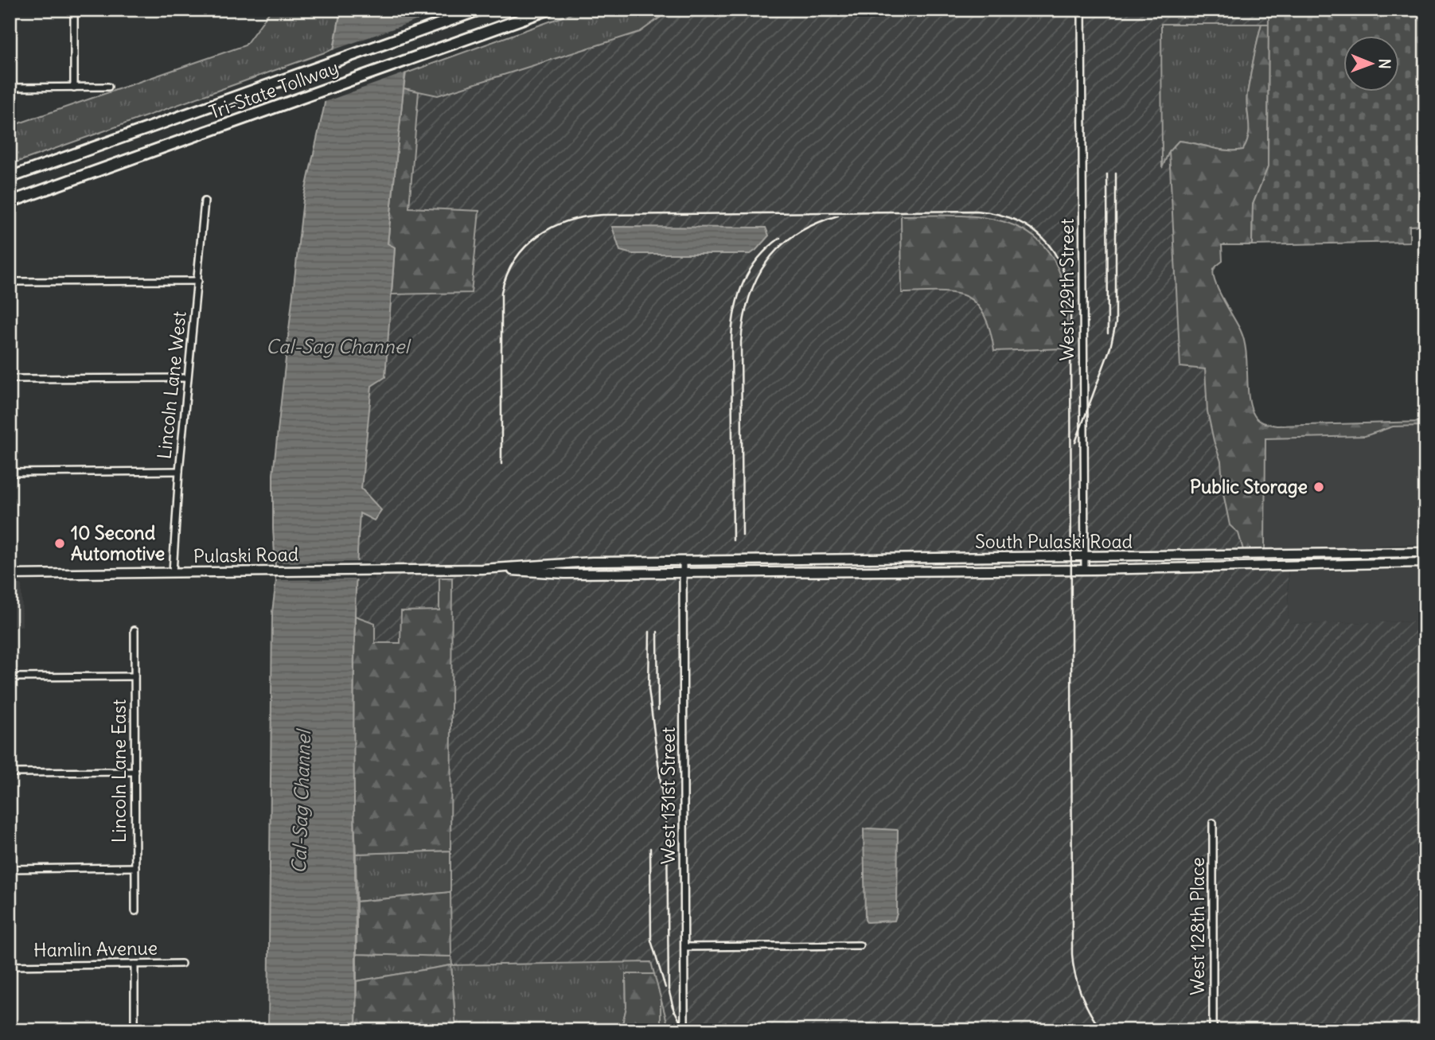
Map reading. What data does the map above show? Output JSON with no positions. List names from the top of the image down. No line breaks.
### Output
{"streets":{"highway":["Tri-State Tollway"],"main road":["South Pulaski Road","Pulaski Road"],"street":["West 129th Street","Lincoln Lane West","Lincoln Lane East","West 131st Street","West 128th Place","Hamlin Avenue"]},"crossings":[["West 129th Street","South Pulaski Road"],["Lincoln Lane West","Pulaski Road"],["South Pulaski Road","Pulaski Road"],["South Pulaski Road","West 131st Street"],["Pulaski Road","West 131st Street"]],"water":["Cal-Sag Channel"],"places":["Public Storage","10 Second Automotive"],"north":"right"}
